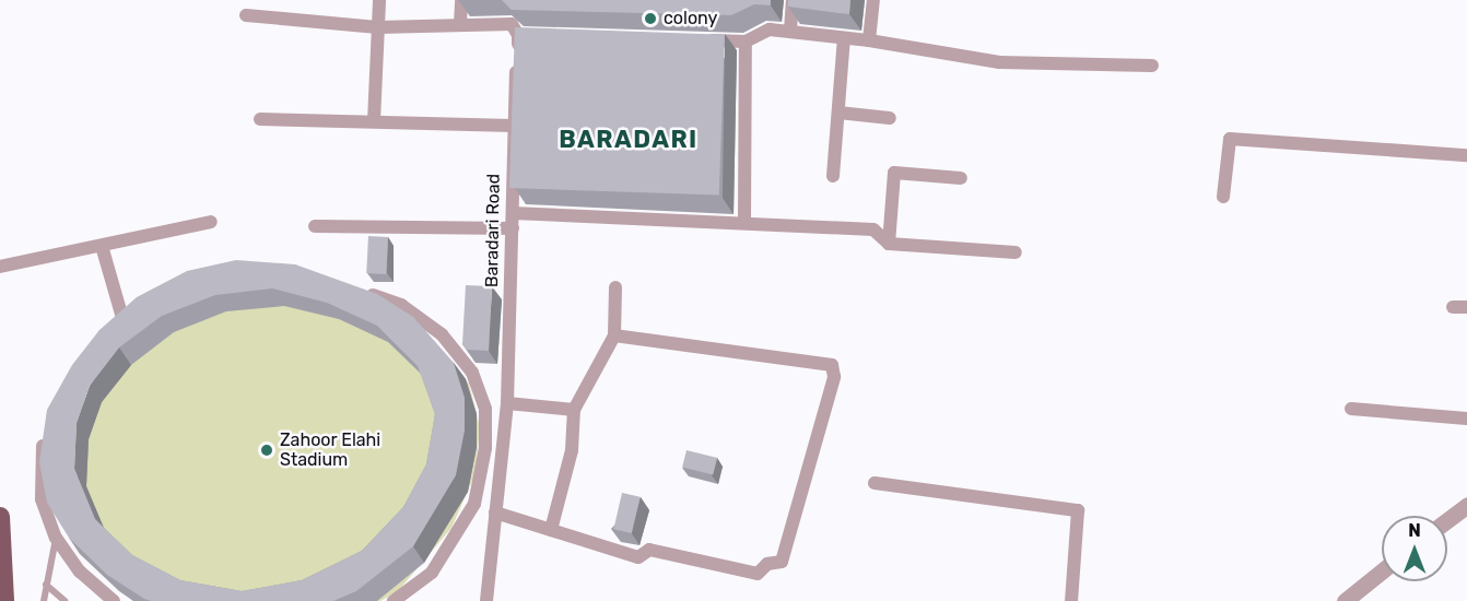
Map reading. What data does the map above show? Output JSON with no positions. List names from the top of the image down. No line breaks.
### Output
{"streets":{"street":["Baradari Road"]},"districts":["BARADARI"],"places":["colony","Zahoor Elahi Stadium"],"north":"top"}
